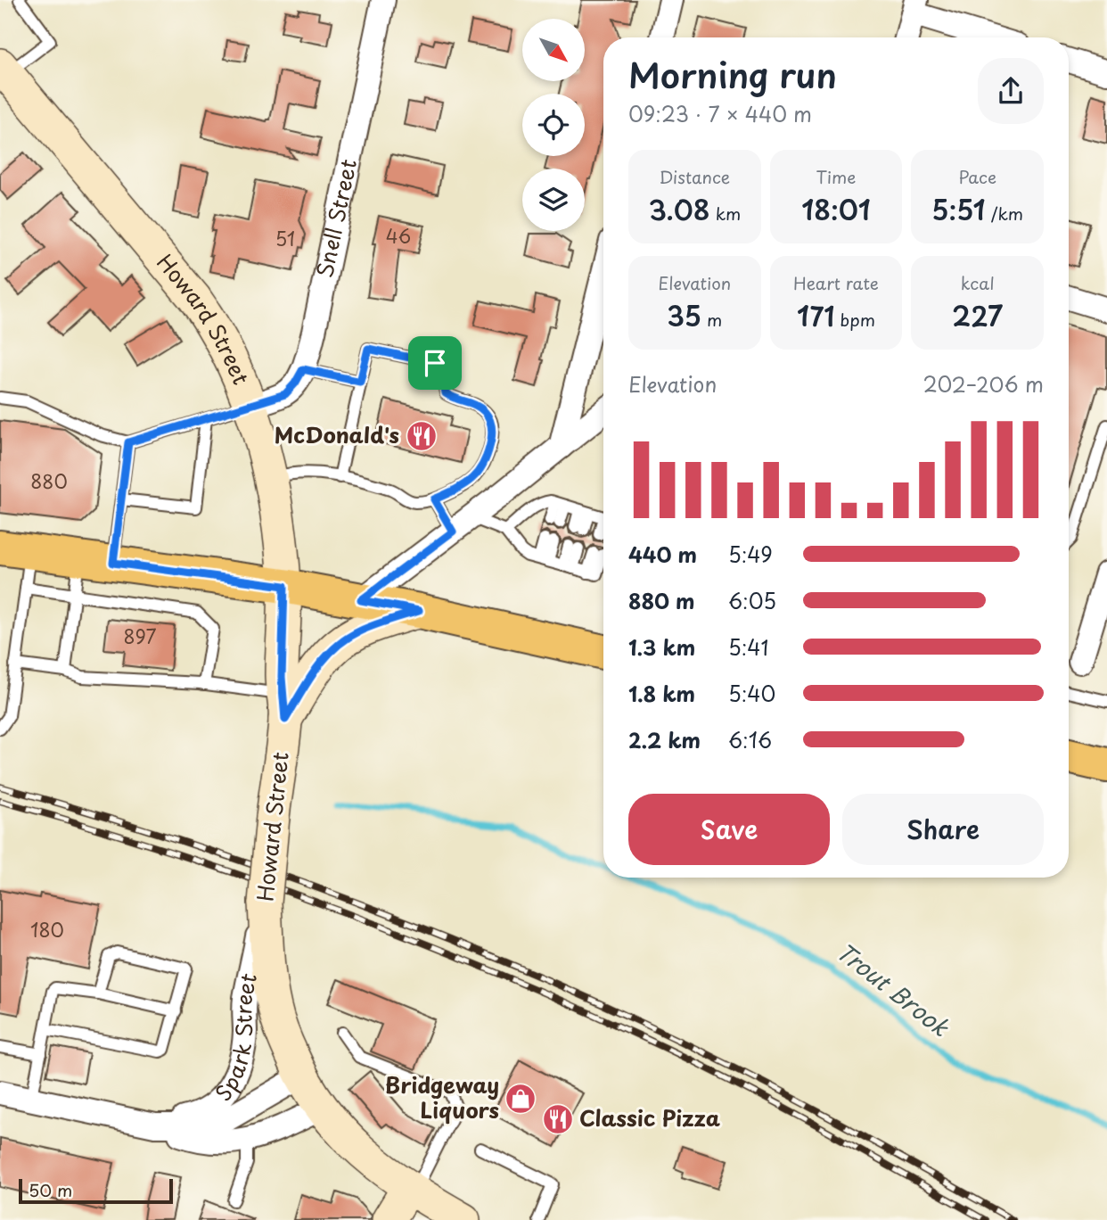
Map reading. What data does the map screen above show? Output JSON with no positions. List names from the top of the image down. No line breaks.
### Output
{"streets":{"main road":["Howard Street"],"street":["Snell Street","Spark Street"]},"crossings":[["Snell Street","Howard Street"],["Howard Street","Spark Street"]],"water":["Trout Brook"],"places":{"restaurant":["McDonald's","Classic Pizza"],"shop":["Bridgeway Liquors"]},"house_numbers":["46","51","880","897","180"],"scale_bar":"50 m","north":"bottom right","page":{"heading":["Morning run","09:23 · 7 × 440 m"],"stats":[["Distance","3.08 km"],["Time","18:01"],["Pace","5:51 /km"],["Elevation","35 m"],["Heart rate","171 bpm"],["kcal","227"]],"chart":["Elevation","202–206 m"],"list":[{"name":"440 m","note":"5:49"},{"name":"880 m","note":"6:05"},{"name":"1.3 km","note":"5:41"},{"name":"1.8 km","note":"5:40"},{"name":"2.2 km","note":"6:16"}],"buttons":["Save","Share"],"scale":"50 m"}}
